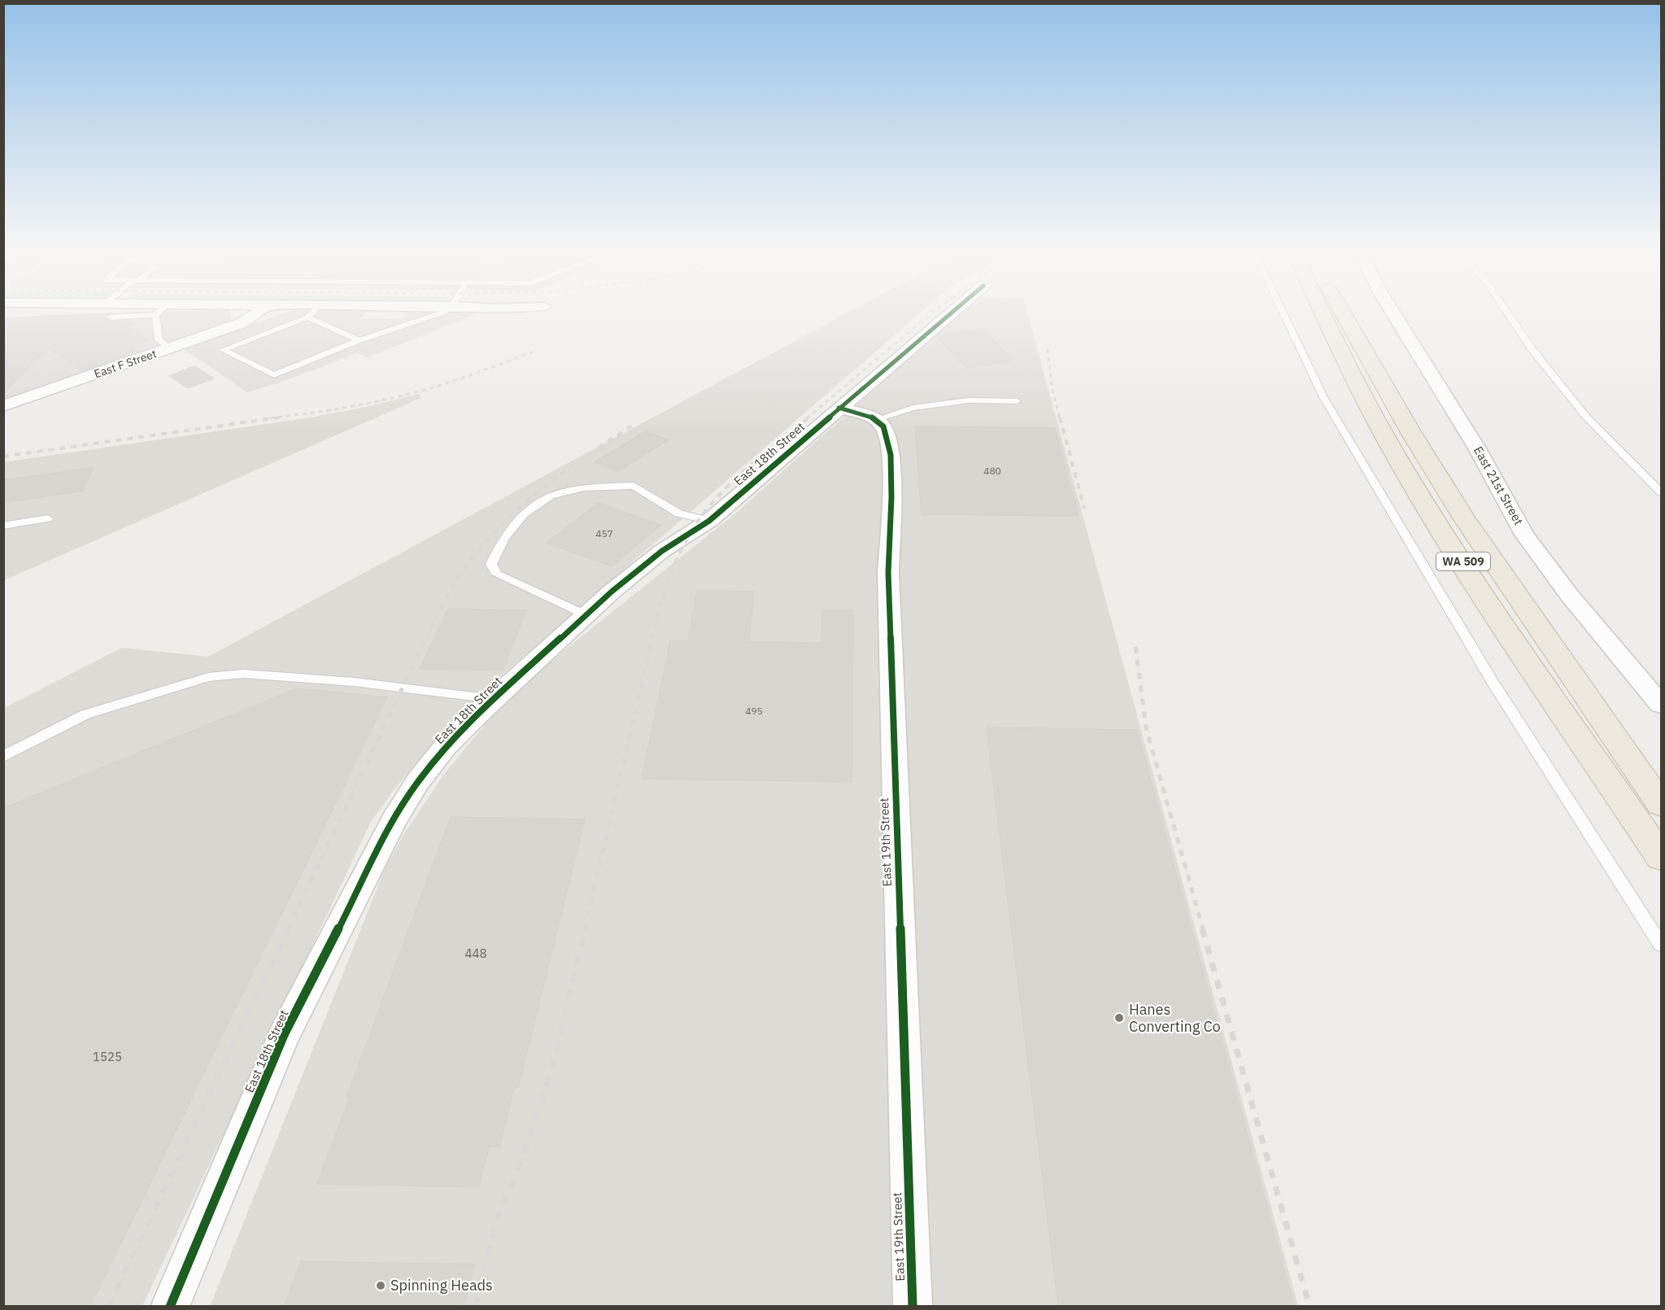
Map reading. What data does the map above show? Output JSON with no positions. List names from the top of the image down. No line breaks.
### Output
{"streets":{"highway":["WA 509"],"street":["East F Street","East 18th Street","East 21st Street","East 19th Street"]},"places":["Hanes Converting Co","Spinning Heads"],"house_numbers":["480","457","495","448","1525"]}
